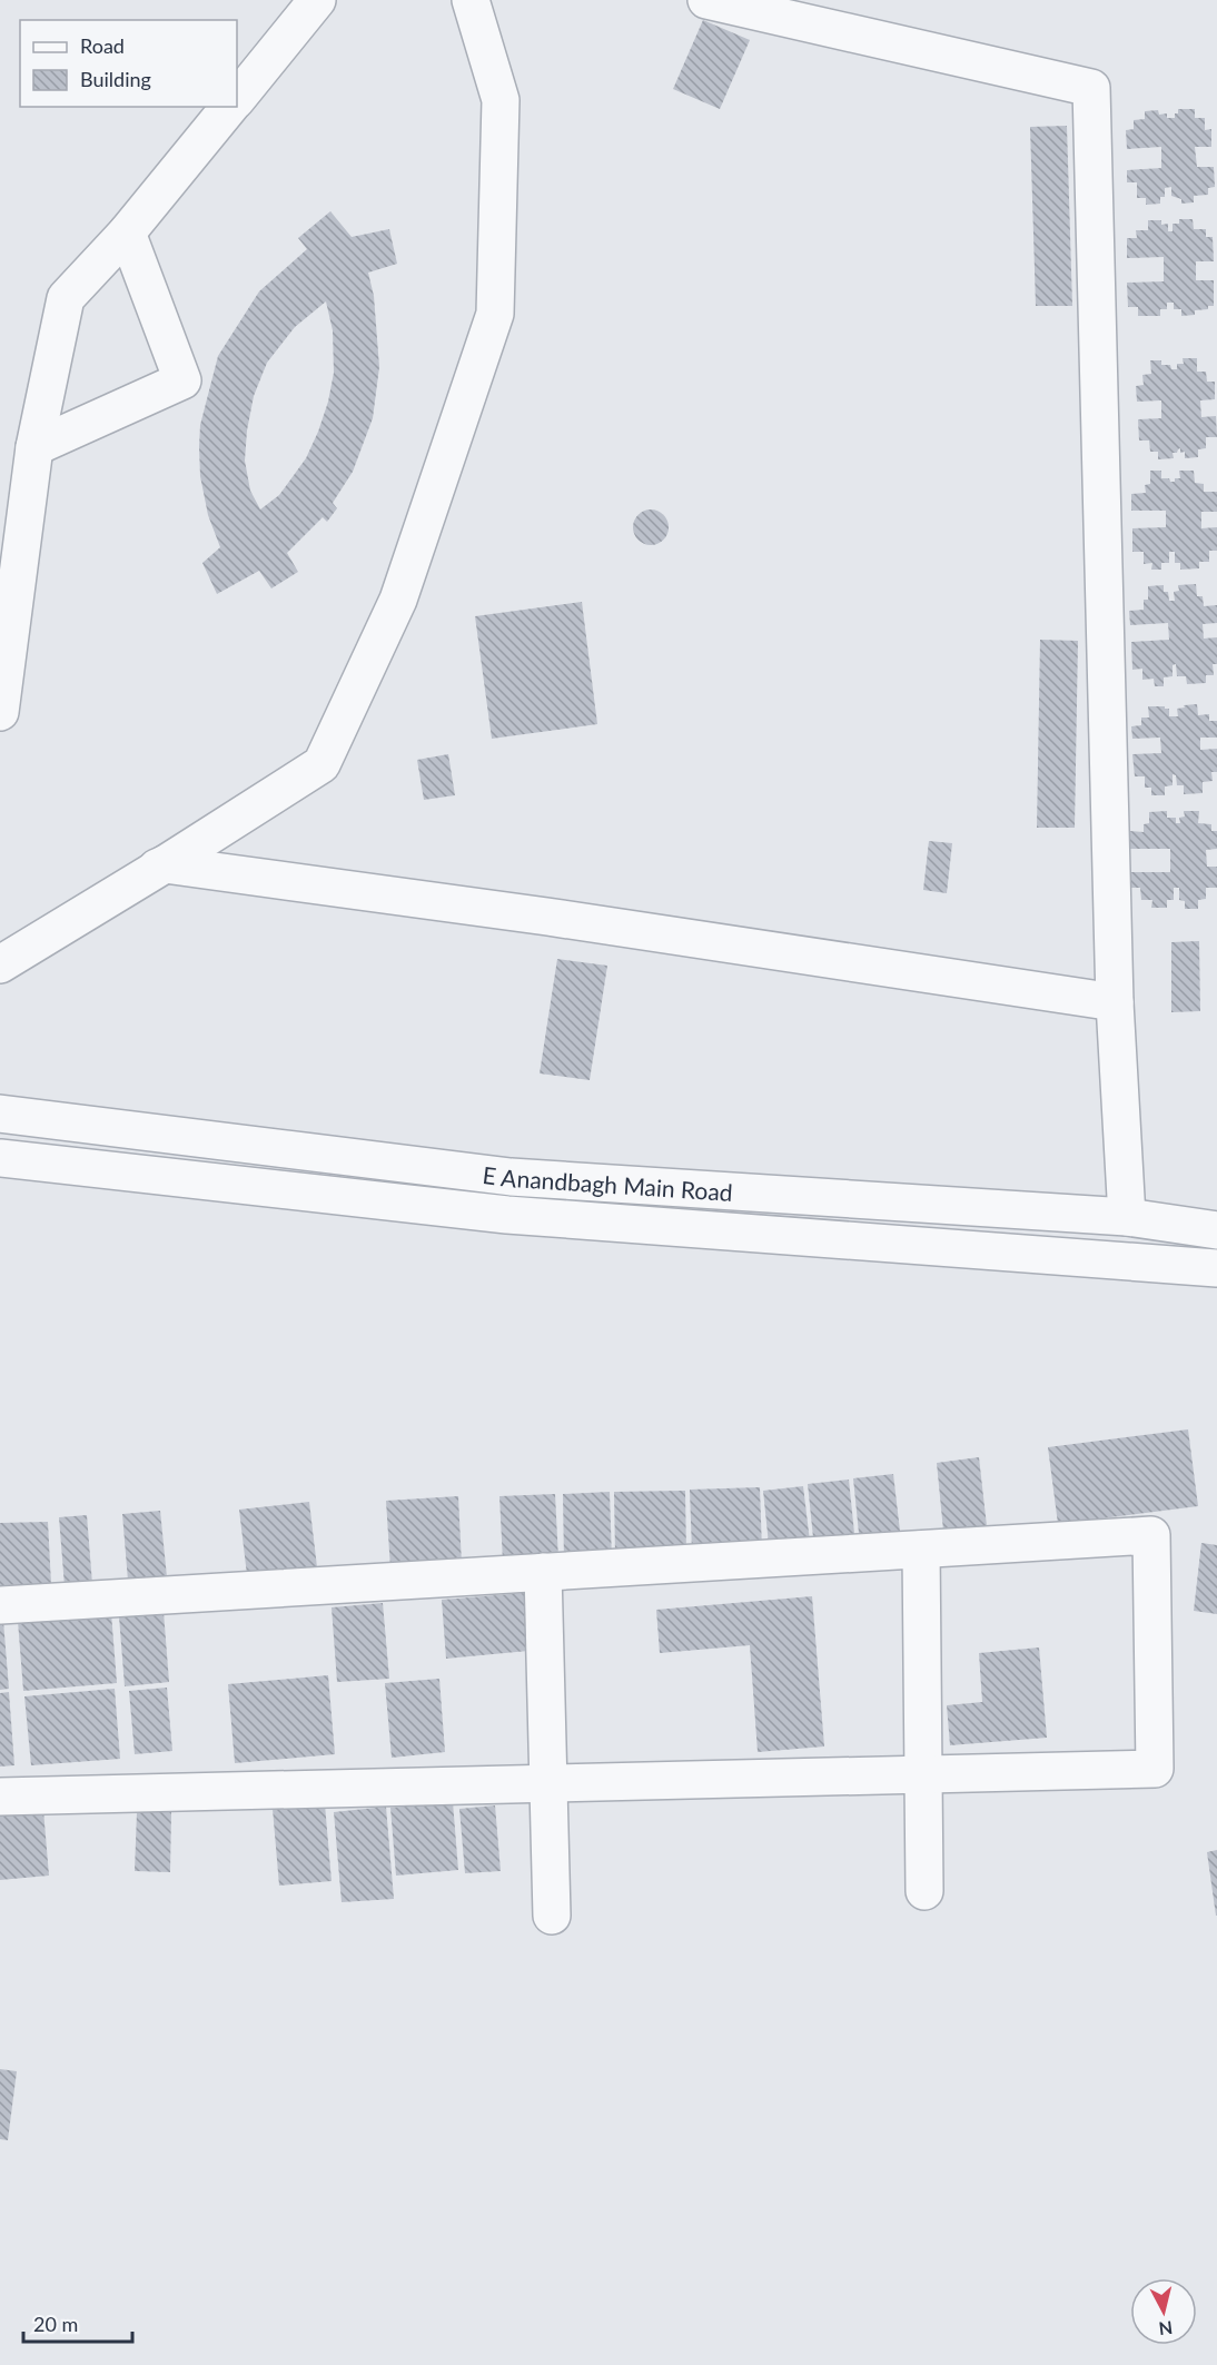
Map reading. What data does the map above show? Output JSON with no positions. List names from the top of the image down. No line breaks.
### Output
{"streets":{"street":["E Anandbagh Main Road"]},"legend":["Road","Building"],"scale_bar":"20 m","north":"bottom"}
